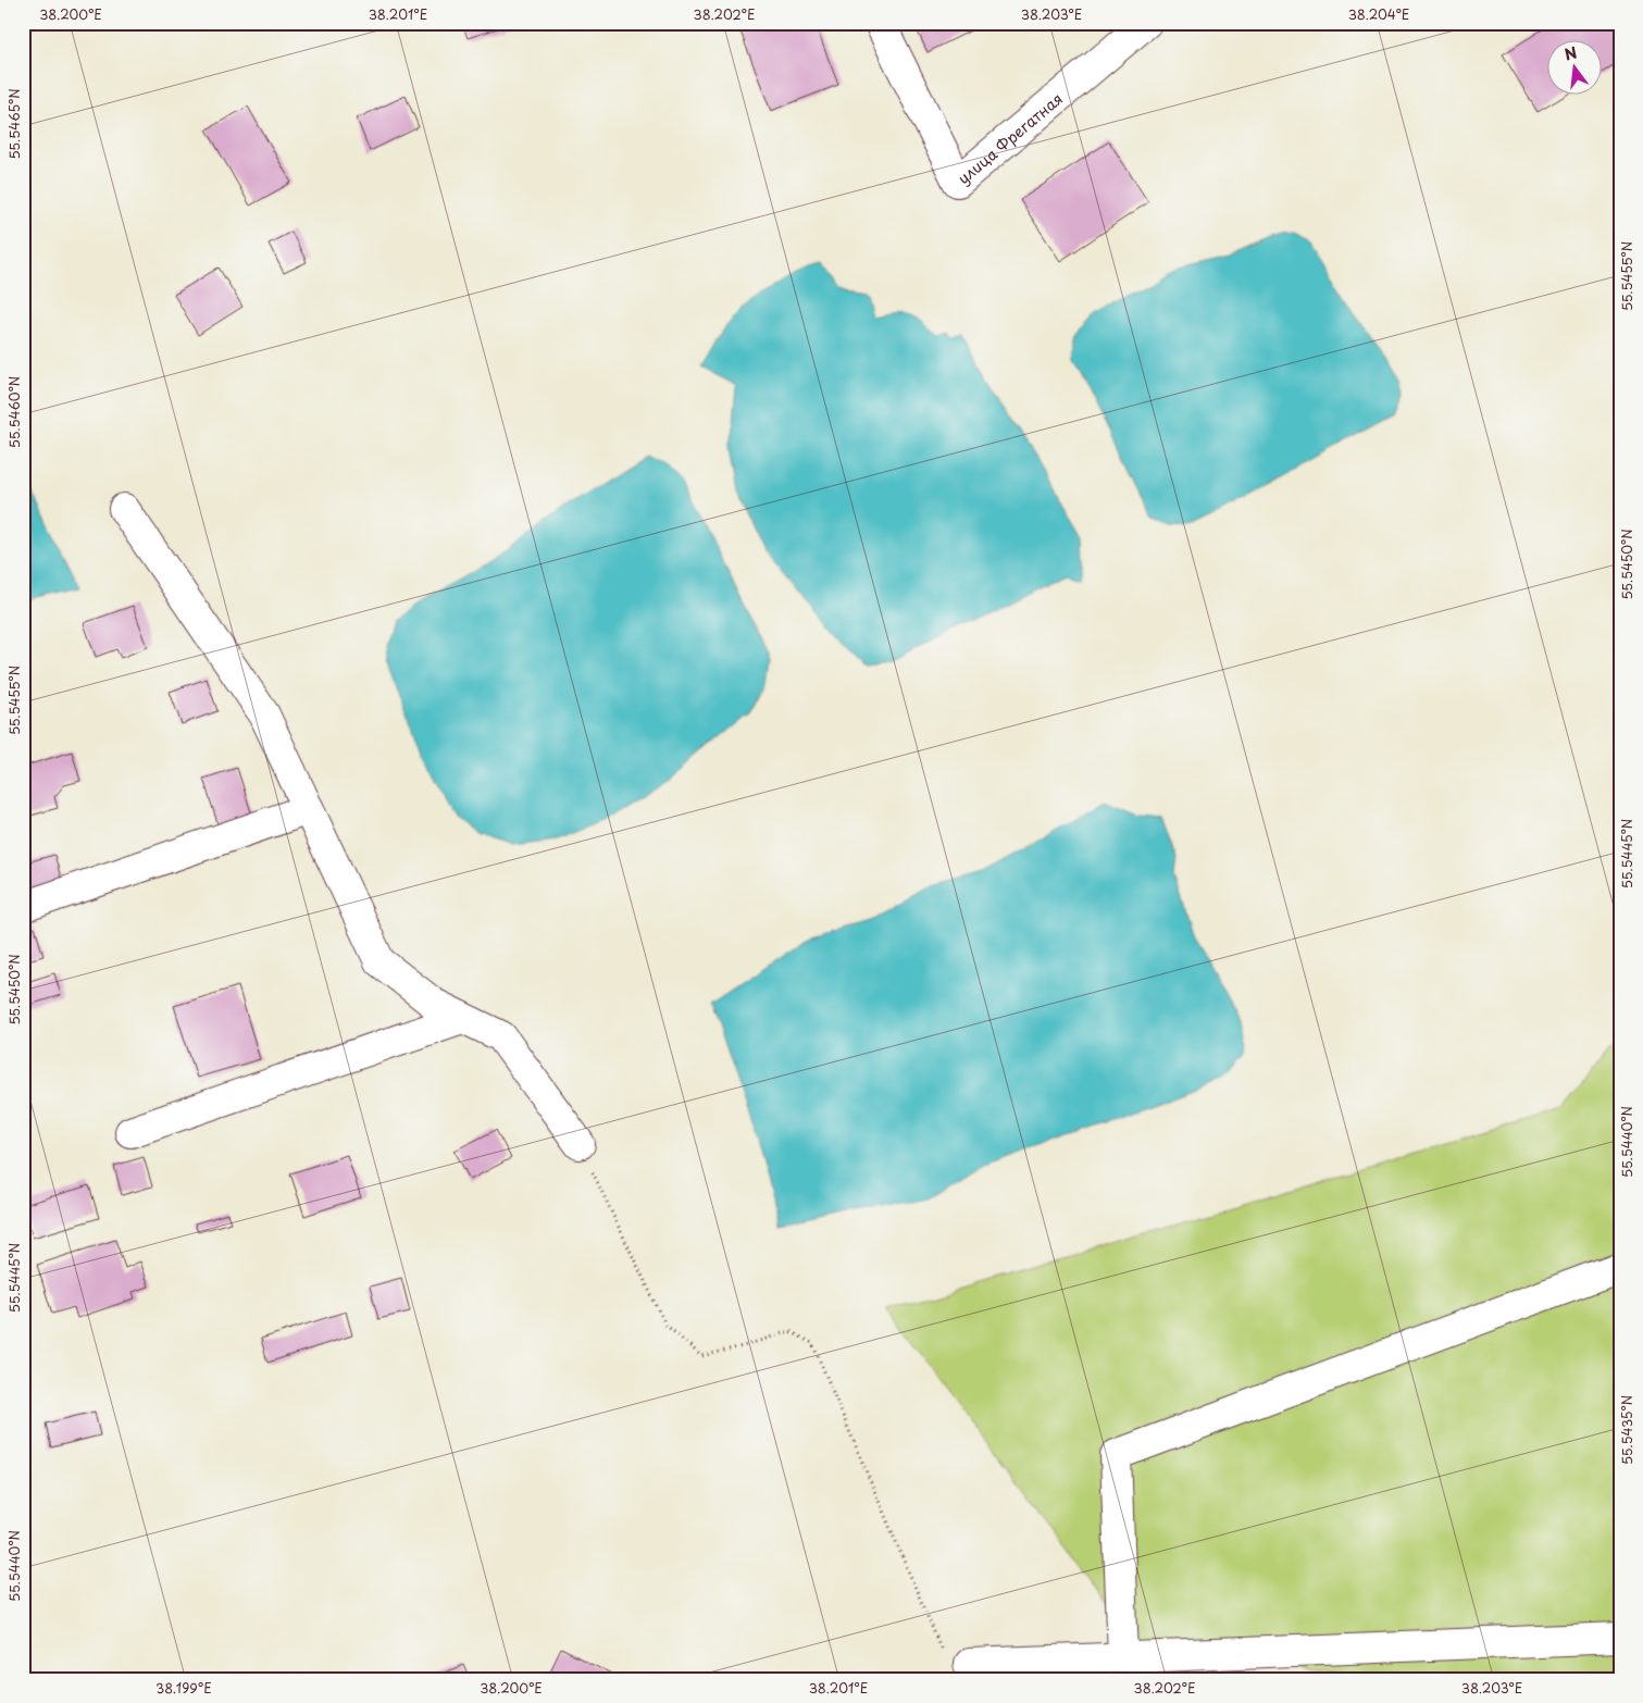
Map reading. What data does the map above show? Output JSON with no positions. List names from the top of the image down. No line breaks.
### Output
{"streets":{"street":["улица Фрегатная"]},"north":"top","coordinates":["38.200°E","38.201°E","38.202°E","38.203°E","38.204°E","55.5465°N","55.5455°N","55.5460°N","55.5450°N","55.5445°N","55.5440°N","55.5435°N","38.199°E"]}
